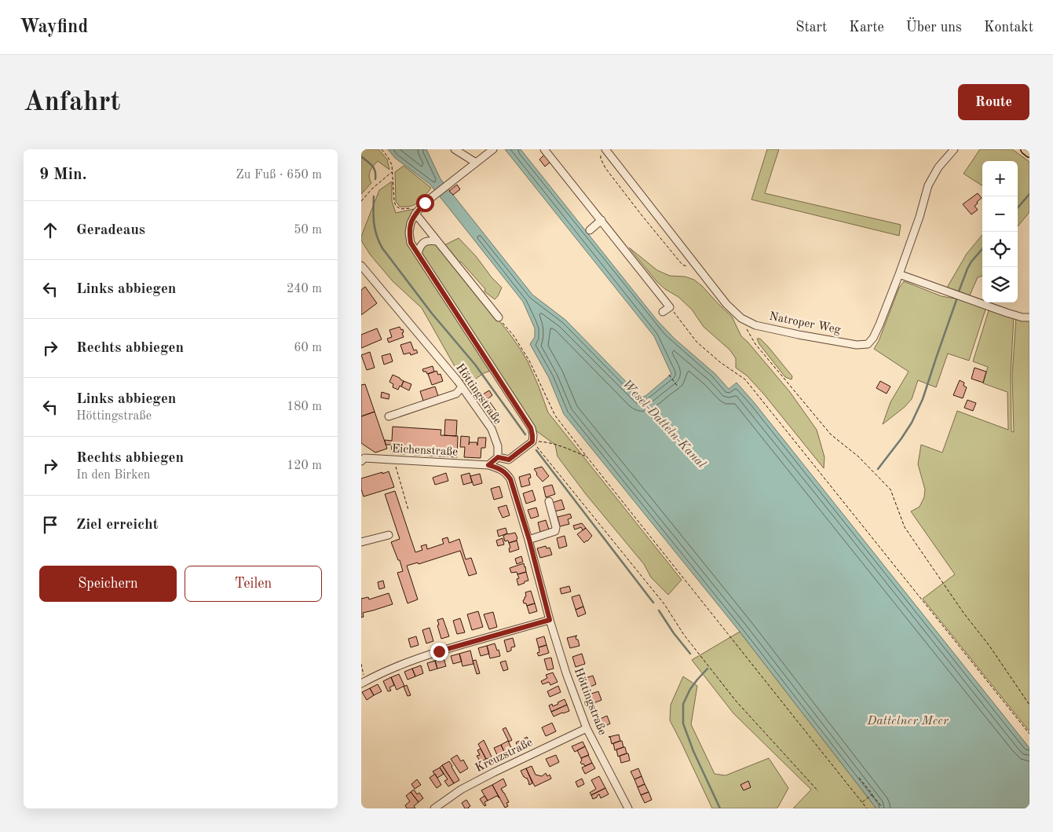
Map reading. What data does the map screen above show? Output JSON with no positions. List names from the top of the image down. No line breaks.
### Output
{"streets":{"street":["Natroper Weg","Höttingstraße","Eichenstraße","Kreuzstraße"]},"crossings":[["Höttingstraße","Eichenstraße"],["Höttingstraße","Kreuzstraße"]],"water":["Wesel-Datteln-Kanal","Dattelner Meer"],"page":{"header":"Wayfind","nav":["Start","Karte","Über uns","Kontakt"],"buttons":["Route",["Speichern","Teilen"]],"title":"Anfahrt","heading":["9 Min.","Zu Fuß · 650 m"],"map_buttons":["+","−"],"list":[["Geradeaus","50 m"],["Links abbiegen","240 m"],["Rechts abbiegen","60 m"],["Links abbiegen","Höttingstraße","180 m"],["Rechts abbiegen","In den Birken","120 m"],"Ziel erreicht"]}}
